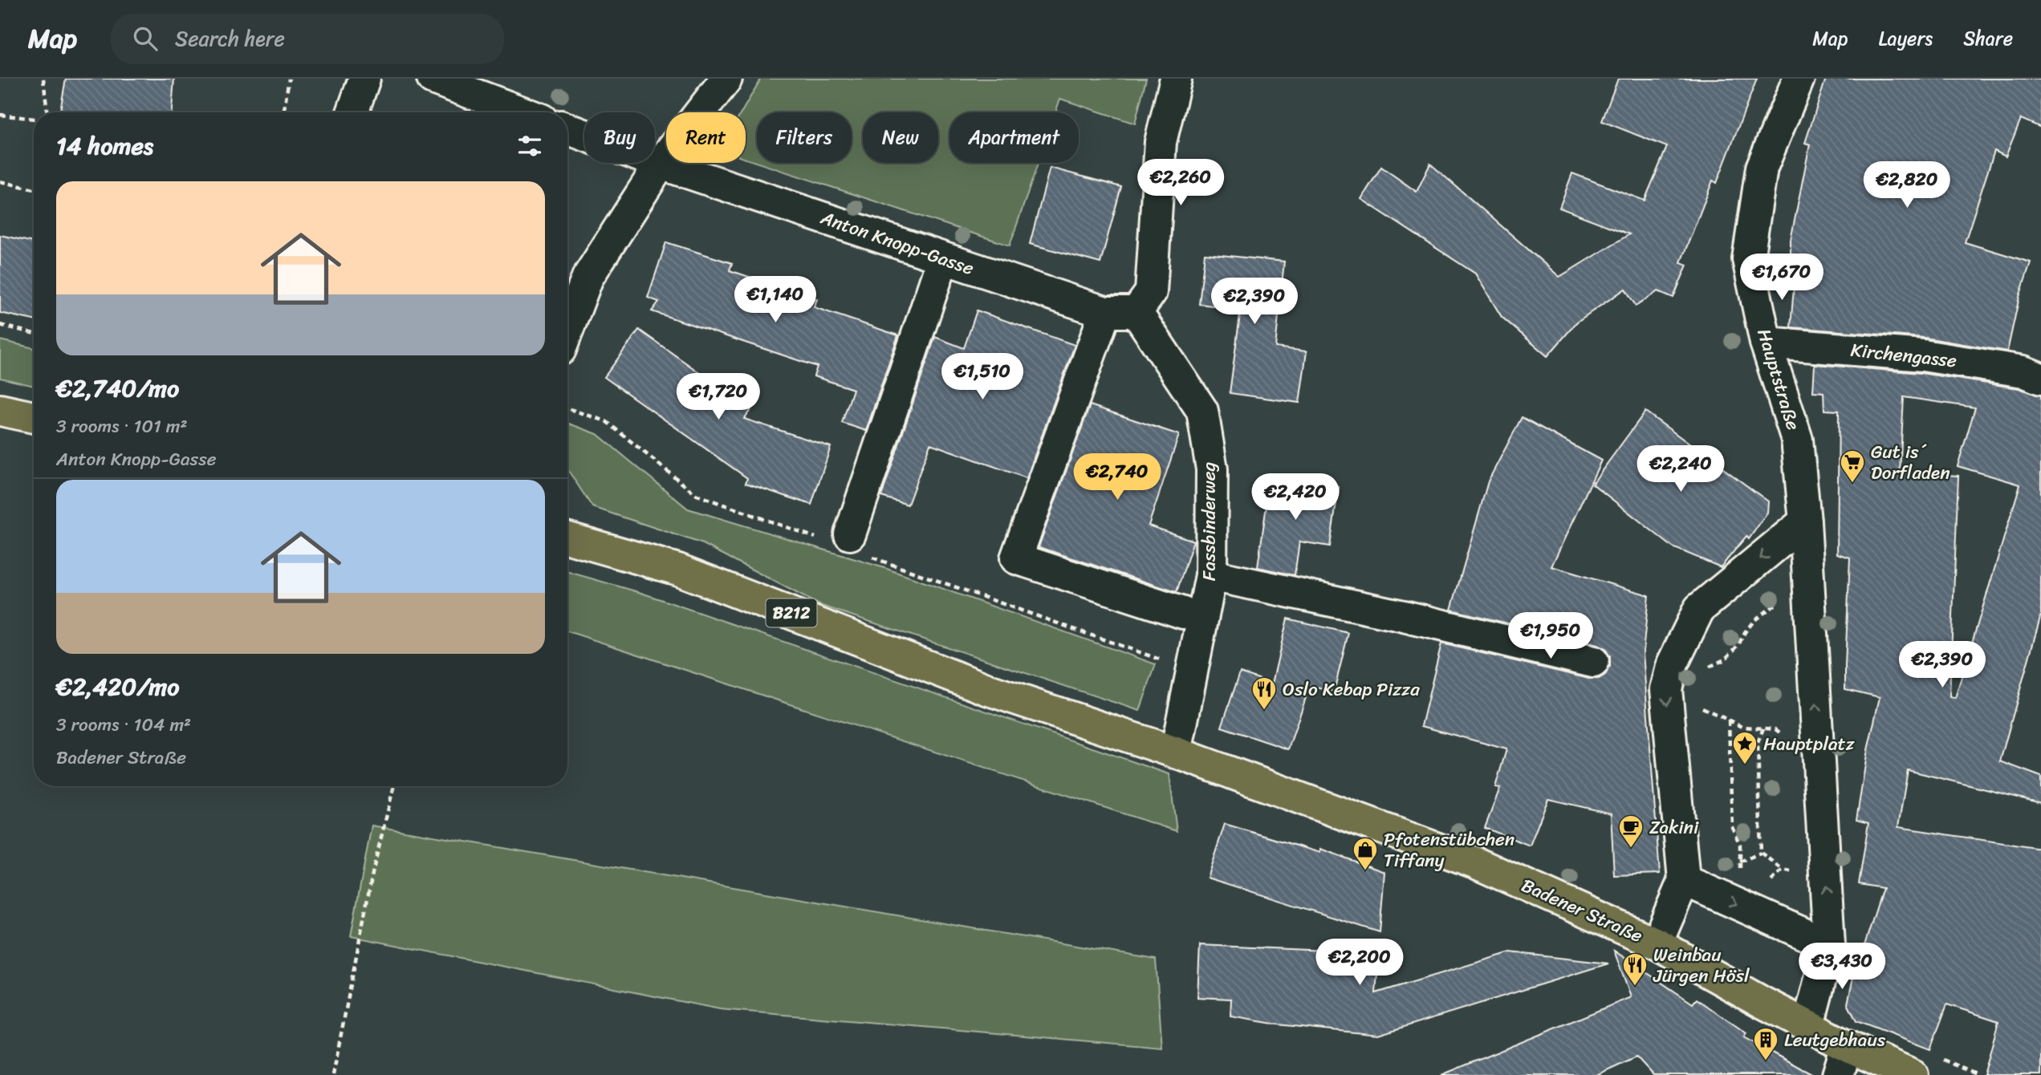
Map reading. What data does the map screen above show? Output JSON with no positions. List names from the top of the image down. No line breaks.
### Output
{"streets":{"main road":["B212","Badener Straße"],"street":["Anton Knopp-Gasse","Kirchengasse","Hauptstraße","Fassbinderweg"]},"crossings":[["Anton Knopp-Gasse","Fassbinderweg"],["Kirchengasse","Hauptstraße"],["Fassbinderweg","B212"],["Fassbinderweg","Badener Straße"],["B212","Badener Straße"]],"places":{"supermarket":["Gut is´ Dorfladen"],"restaurant":["Oslo Kebap Pizza","Weinbau Jürgen Hösl"],"place":["Hauptplatz"],"cafe":["Zakini"],"shop":["Pfotenstübchen Tiffany"],"building":["Leutgebhaus"]},"page":{"header":"Map","search":"Search here","nav":["Map","Layers","Share"],"chip":["Buy","Rent","Filters","New","Apartment"],"heading":"14 homes","price":["€2,260","€2,820","€1,670","€1,140","€2,390","€1,510","€1,720","€2,240","€2,740","€2,420","€1,950","€2,390","€2,200","€3,430"],"list":[{"name":"€2,740/mo","note":"3 rooms · 101 m² · Anton Knopp-Gasse"},{"name":"€2,420/mo","note":"3 rooms · 104 m² · Badener Straße"}]}}
